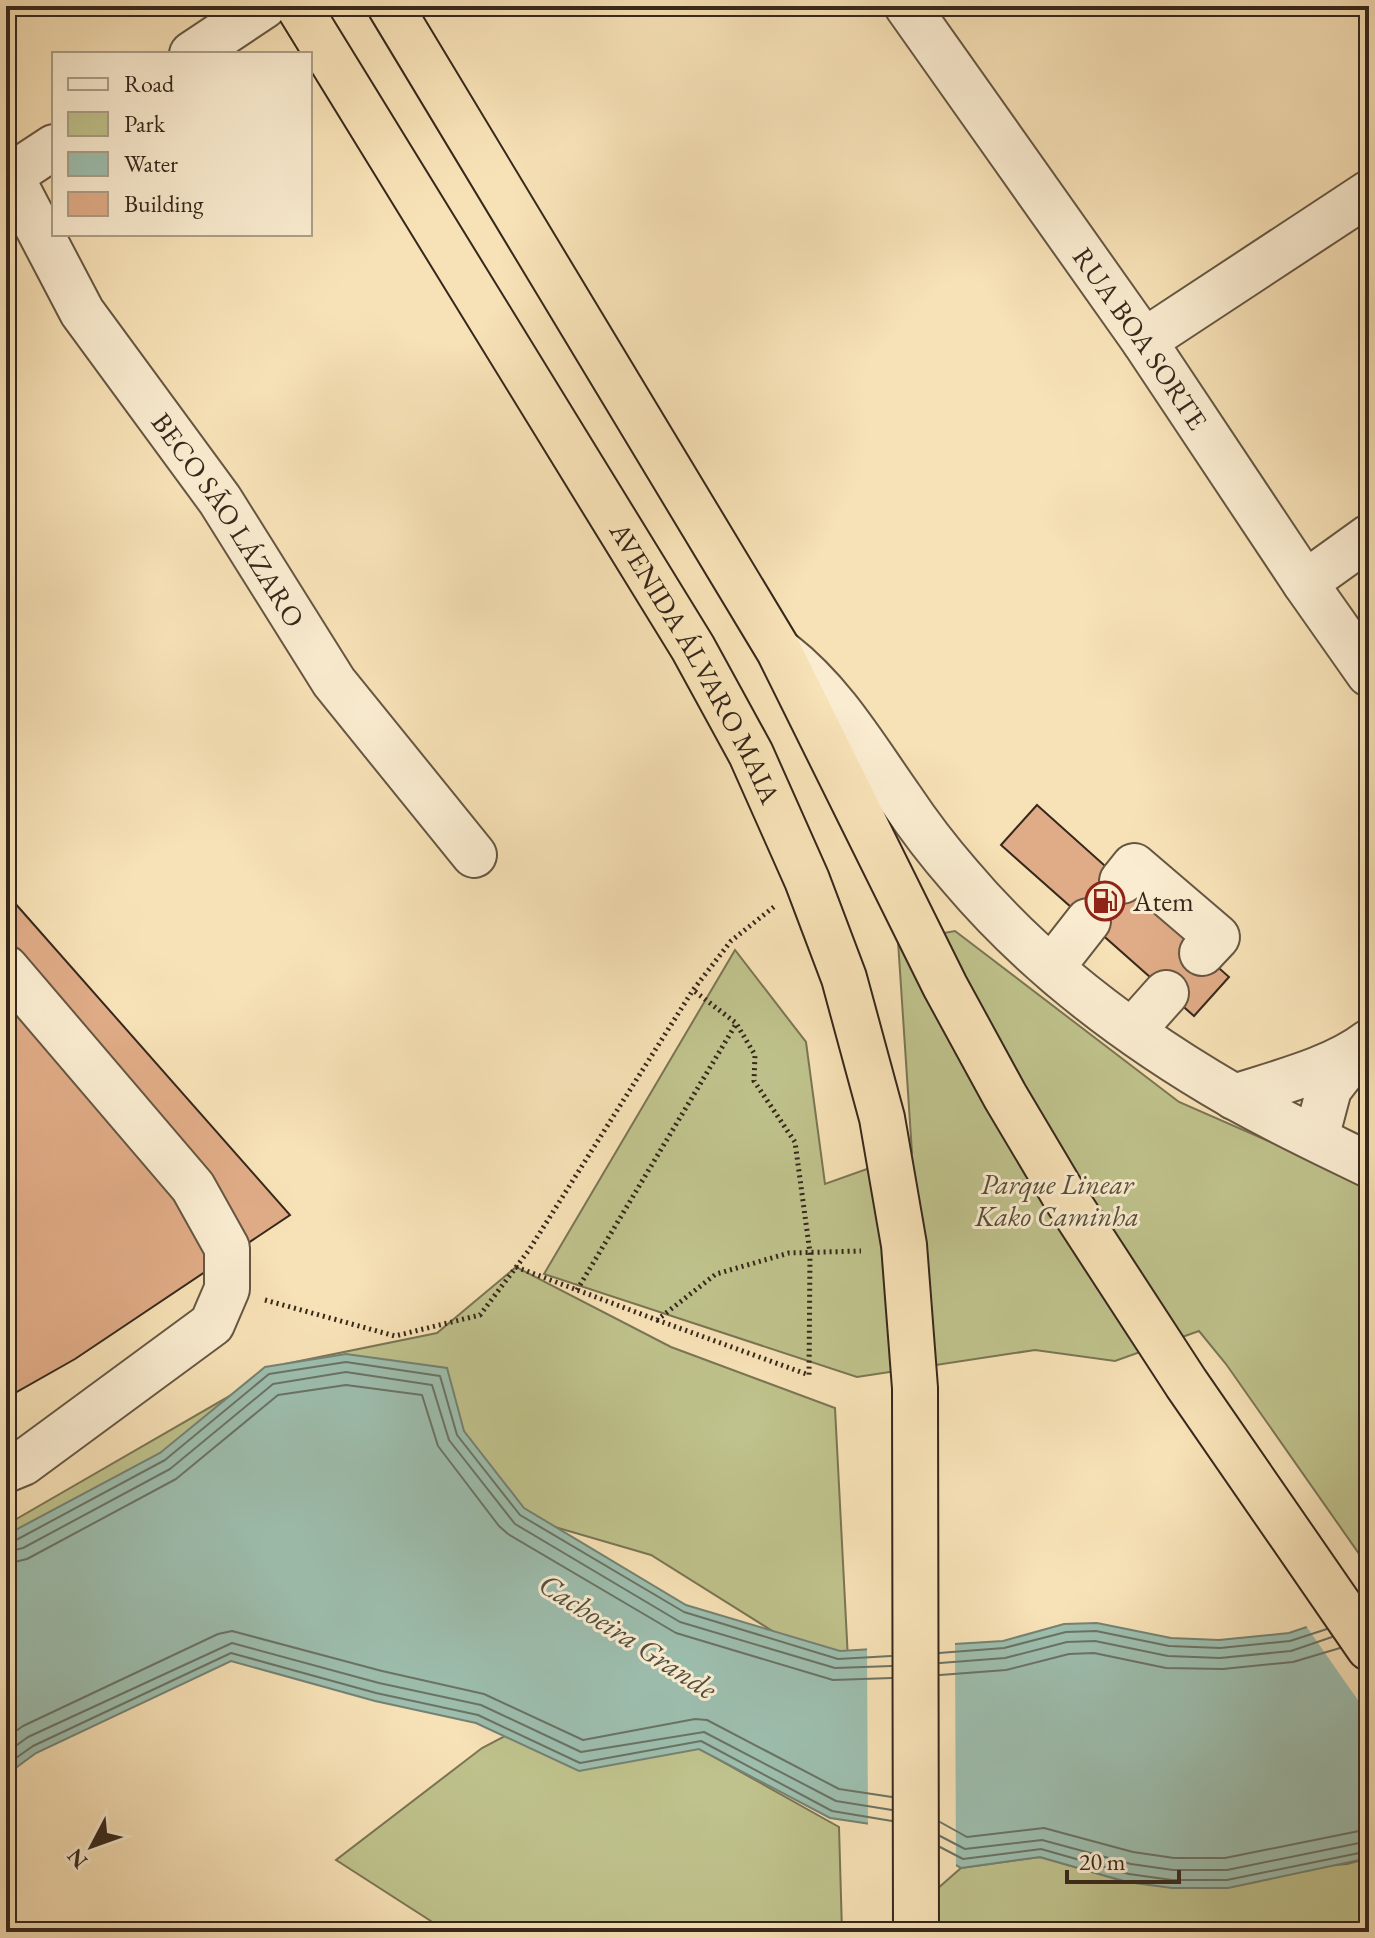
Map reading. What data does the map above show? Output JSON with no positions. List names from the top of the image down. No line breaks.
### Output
{"streets":{"highway":["AVENIDA ÁLVARO MAIA"],"street":["RUA BOA SORTE","BECO SÃO LÁZARO"]},"water":["Cachoeira Grande"],"parks":["Parque Linear Kako Caminha"],"places":{"fuel station":["Atem"]},"legend":["Road","Park","Water","Building"],"scale_bar":"20 m","north":"bottom left"}
